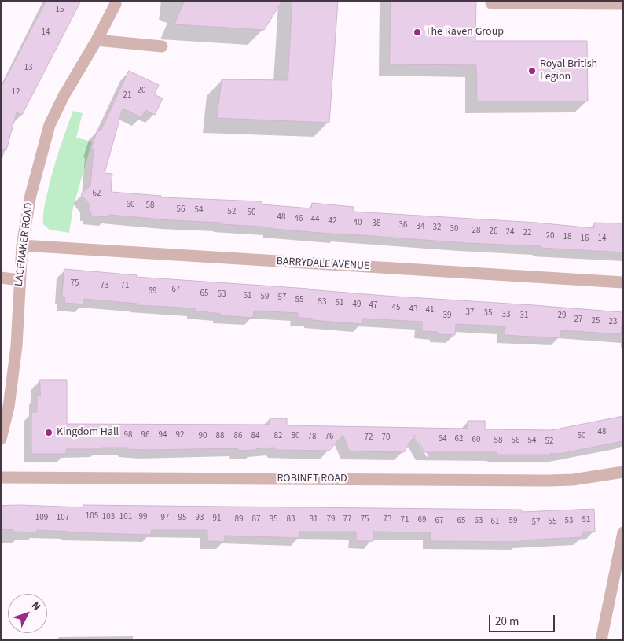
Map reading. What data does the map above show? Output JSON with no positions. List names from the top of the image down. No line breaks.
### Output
{"streets":{"street":["LACEMAKER ROAD","BARRYDALE AVENUE","ROBINET ROAD"]},"crossings":[["LACEMAKER ROAD","BARRYDALE AVENUE"]],"places":["The Raven Group","Royal British Legion","Kingdom Hall"],"house_numbers":["15","14","13","20","12","21","62","60","58","56","54","52","50","48","46","44","42","40","38","36","34","32","30","28","26","24","22","20","18","16","14","75","73","71","67","69","65","63","61","59","57","55","53","51","49","47","45","43","41","37","35","33","39","31","29","27","25","23","48","98","96","94","92","90","88","86","84","82","80","50","78","76","72","70","64","62","60","58","56","54","52","105","103","101","99","109","107","97","95","93","91","89","87","85","83","81","79","77","75","73","71","69","51","67","65","63","59","53","61","55","57"],"scale_bar":"20 m","north":"top right"}
